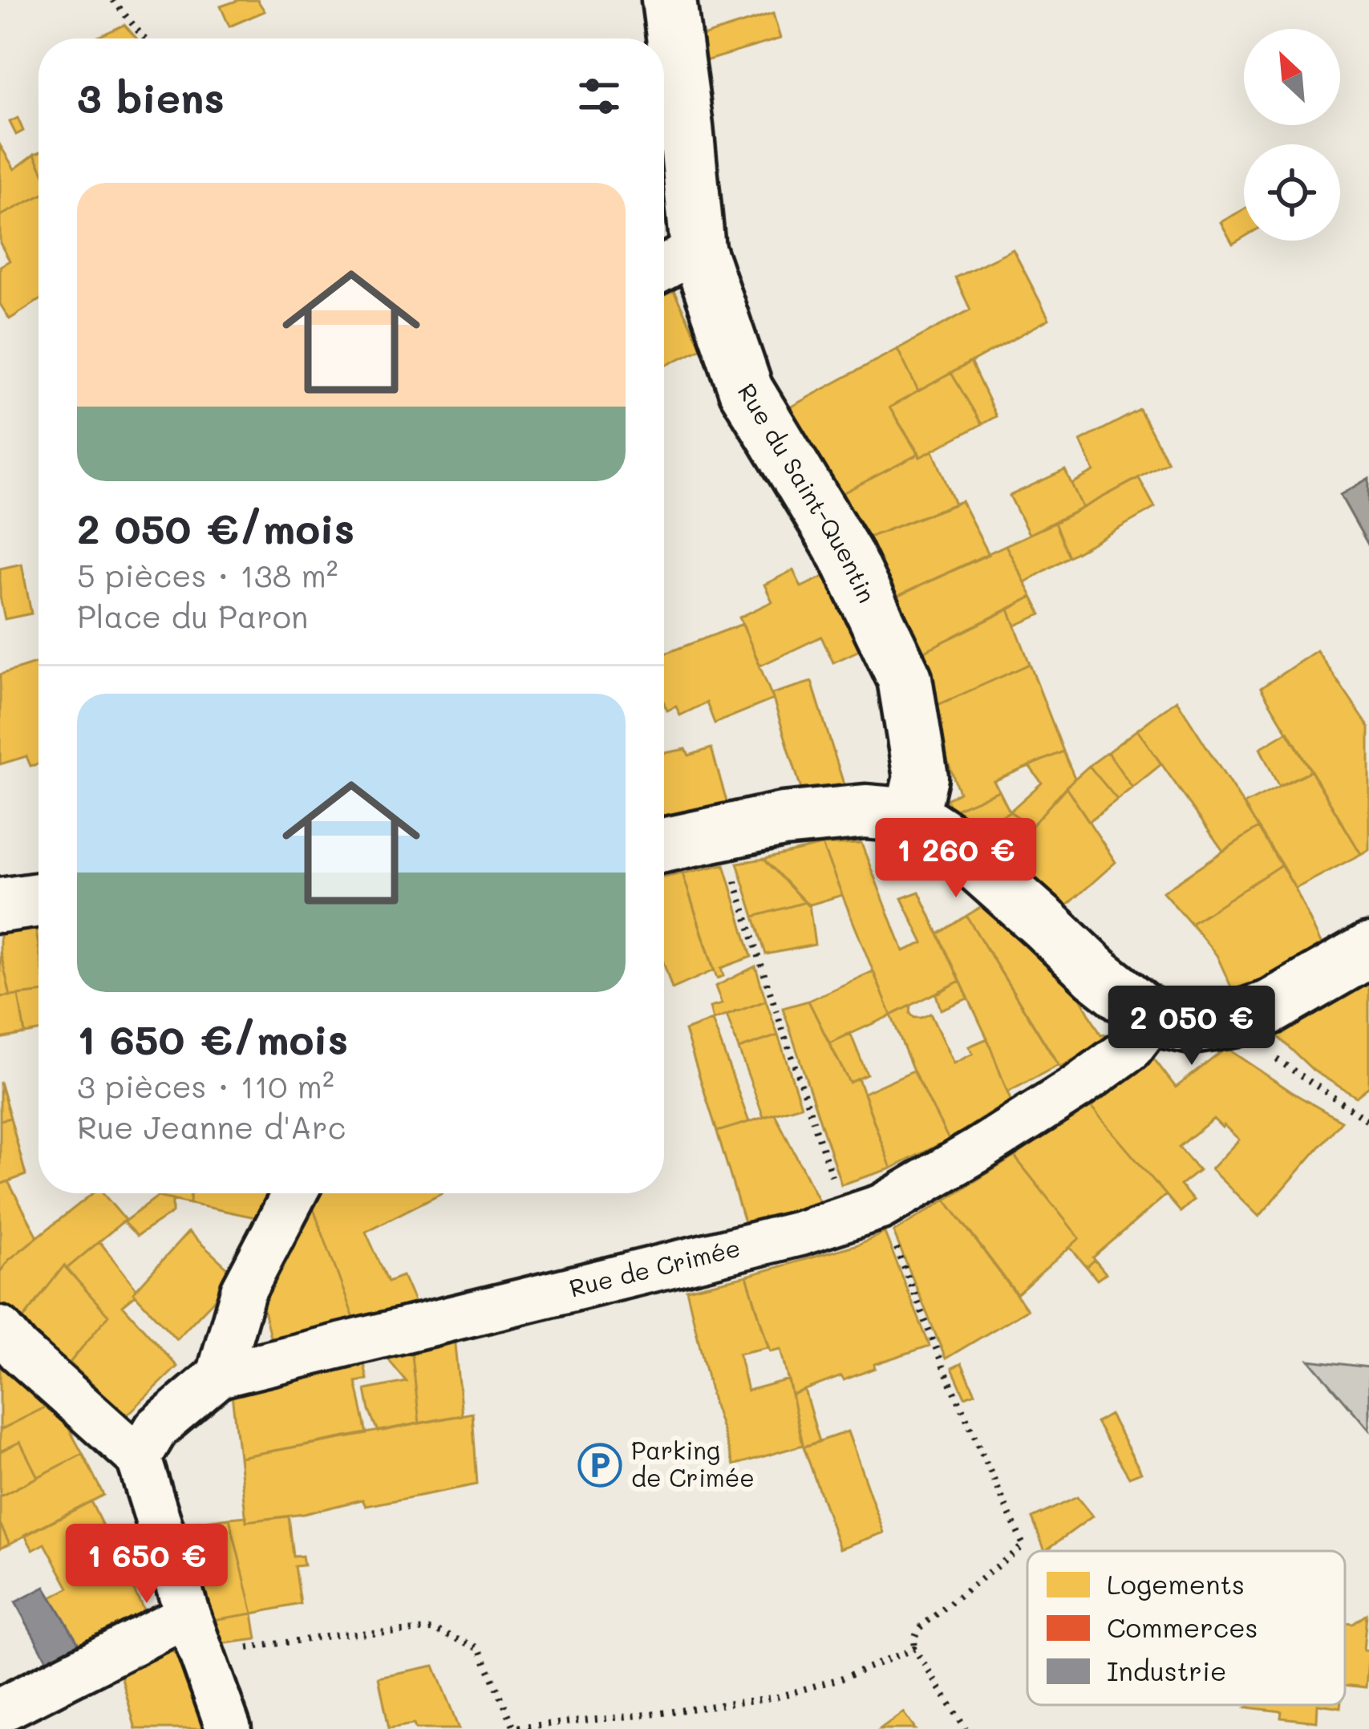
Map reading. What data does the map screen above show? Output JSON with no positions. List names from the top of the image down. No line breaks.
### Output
{"streets":{"street":["Rue du Saint-Quentin","Rue de Crimée"]},"places":{"parking":["Parking de Crimée"]},"legend":["Logements","Commerces","Industrie"],"north":"top left","page":{"heading":"3 biens","list":[{"name":"2 050 €/mois","note":"5 pièces · 138 m² · Place du Paron"},{"name":"1 650 €/mois","note":"3 pièces · 110 m² · Rue Jeanne d'Arc"}],"price":["1 260 €","2 050 €","1 650 €"]}}
